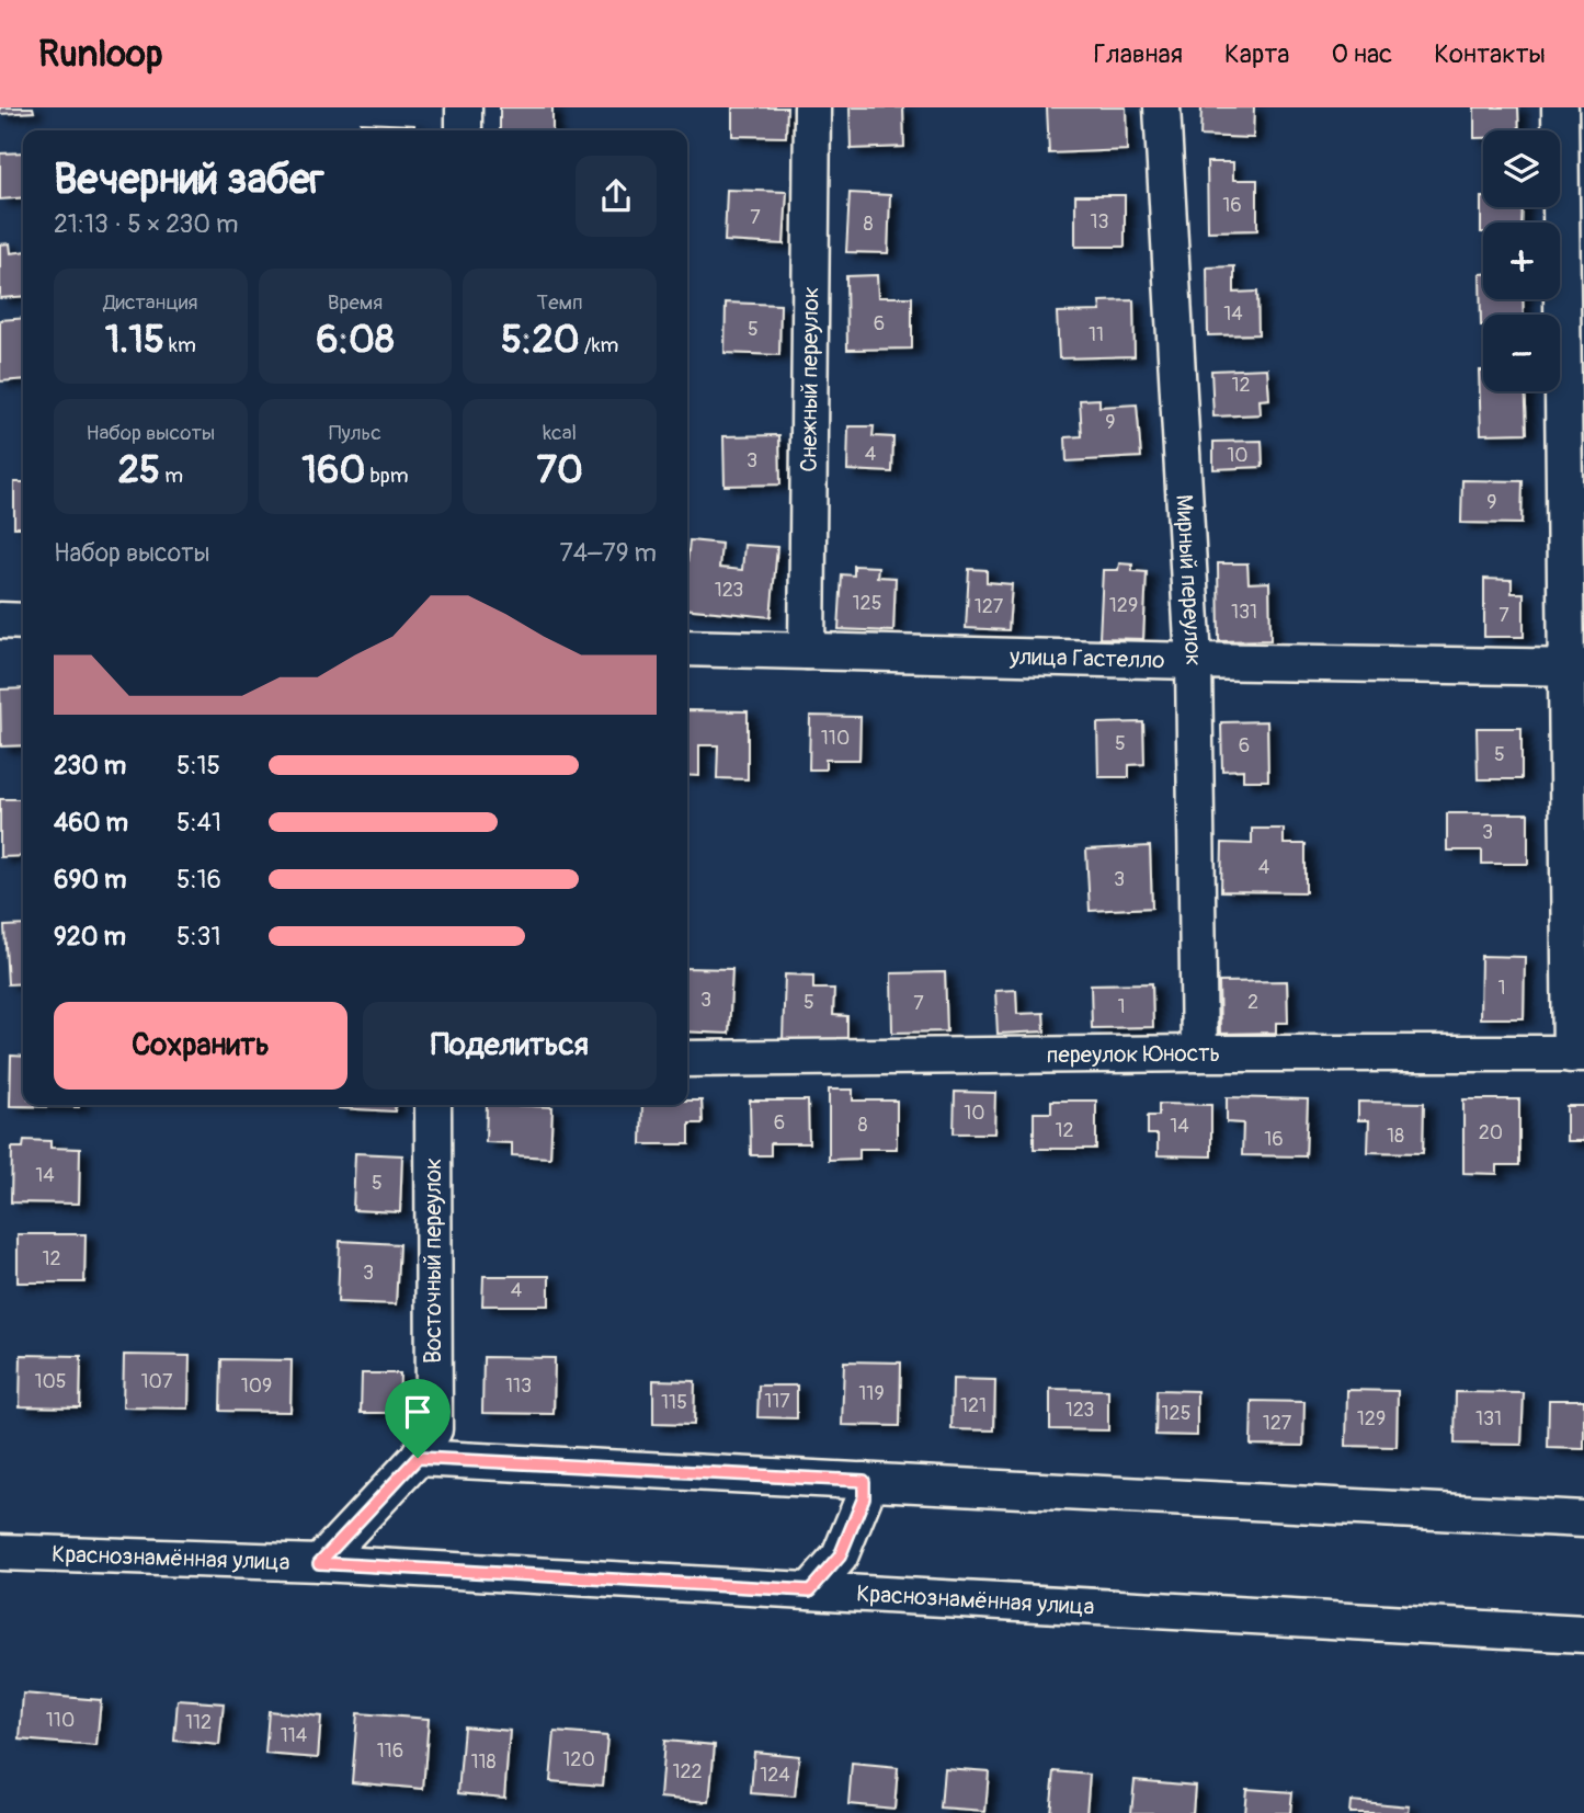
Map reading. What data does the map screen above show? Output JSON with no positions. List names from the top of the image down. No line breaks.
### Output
{"streets":{"street":["Снежный переулок","Мирный переулок","улица Гастелло","переулок Юность","Восточный переулок","Краснознамённая улица"]},"crossings":[["Снежный переулок","улица Гастелло"],["Мирный переулок","улица Гастелло"],["Мирный переулок","переулок Юность"],["Восточный переулок","Краснознамённая улица"]],"house_numbers":["16","7","13","8","14","6","5","11","12","9","4","10","3","9","123","125","129","127","131","7","110","5","6","5","3","4","3","1","3","5","2","7","1","10","6","8","14","12","20","18","16","14","5","12","3","4","105","107","109","113","119","117","115","121","123","125","129","131","127","110","112","114","116","120","118","122","124"],"page":{"header":"Runloop","nav":["Главная","Карта","О нас","Контакты"],"map_buttons":["+","−"],"heading":["Вечерний забег","21:13 · 5 × 230 m"],"stats":[["Дистанция","1.15 km"],["Время","6:08"],["Темп","5:20 /km"],["Набор высоты","25 m"],["Пульс","160 bpm"],["kcal","70"]],"chart":["Набор высоты","74–79 m"],"list":[{"name":"230 m","note":"5:15"},{"name":"460 m","note":"5:41"},{"name":"690 m","note":"5:16"},{"name":"920 m","note":"5:31"}],"buttons":["Сохранить","Поделиться"]}}
